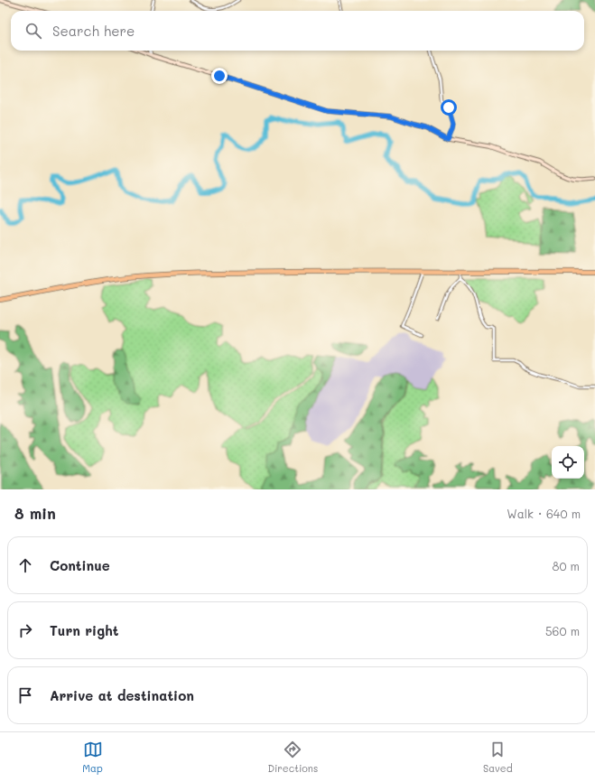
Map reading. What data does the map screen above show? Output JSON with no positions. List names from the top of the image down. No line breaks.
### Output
{"page":{"search":"Search here","heading":["8 min","Walk · 640 m"],"list":[["Continue","80 m"],["Turn right","560 m"],"Arrive at destination"],"nav":["Map","Directions","Saved"]}}
